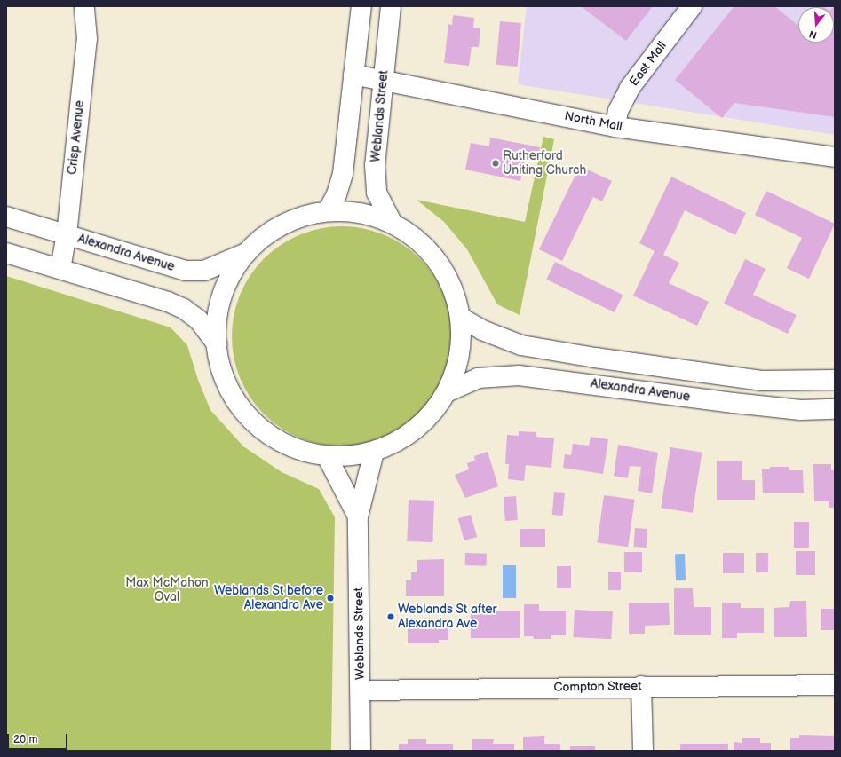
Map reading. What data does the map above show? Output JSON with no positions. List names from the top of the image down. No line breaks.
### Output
{"streets":{"street":["East Mall","Weblands Street","North Mall","Crisp Avenue","Alexandra Avenue","Compton Street"]},"crossings":[["East Mall","North Mall"],["Weblands Street","North Mall"],["Weblands Street","Compton Street"],["Crisp Avenue","Alexandra Avenue"]],"parks":["Max McMahon Oval"],"places":["Rutherford Uniting Church","Weblands St before Alexandra Ave","Weblands St after Alexandra Ave"],"scale_bar":"20 m","north":"bottom"}
